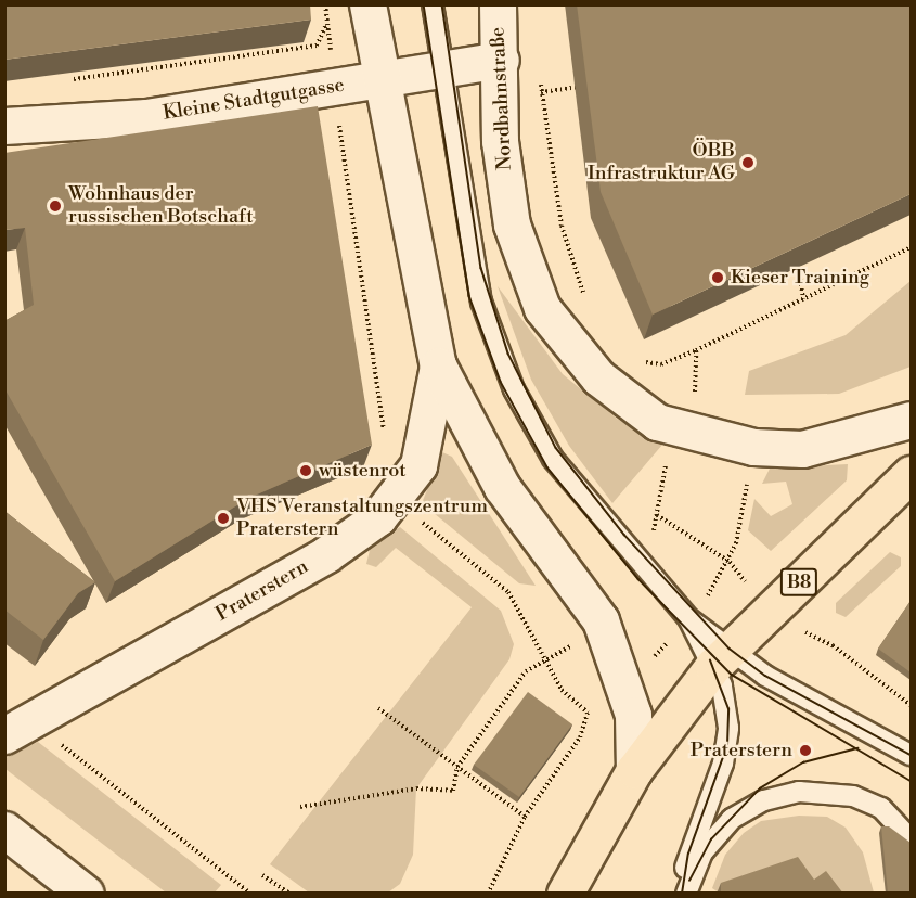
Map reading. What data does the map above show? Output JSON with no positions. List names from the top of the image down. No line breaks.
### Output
{"streets":{"main road":["Nordbahnstraße","Kleine Stadtgutgasse","B8","Praterstern"]},"crossings":[["Nordbahnstraße","Kleine Stadtgutgasse"]],"places":["ÖBB Infrastruktur AG","Wohnhaus der russischen Botschaft","Kieser Training","wüstenrot","VHS Veranstaltungszentrum Praterstern","Praterstern"]}
